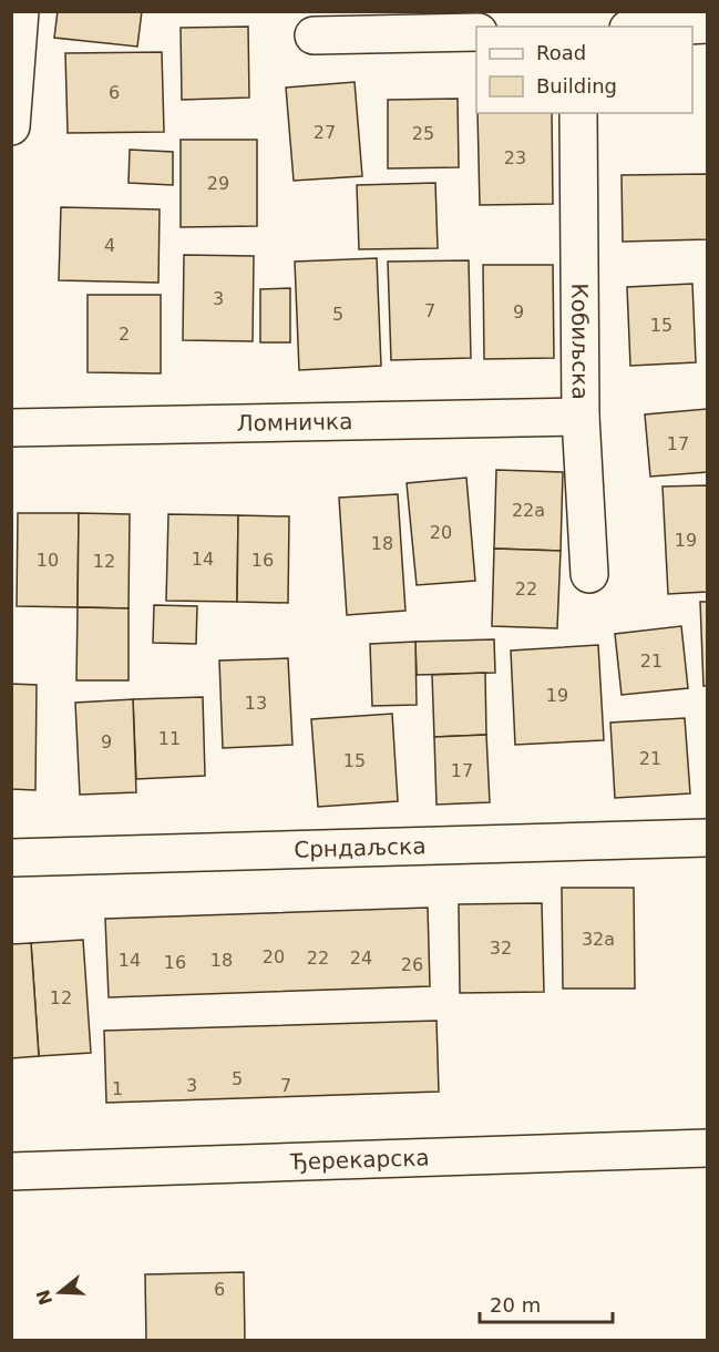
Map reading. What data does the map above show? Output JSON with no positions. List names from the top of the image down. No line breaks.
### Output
{"streets":{"street":["Кобиљска","Ломничка","Срндаљска","Ђерекарска"]},"crossings":[["Кобиљска","Ломничка"]],"house_numbers":["6","27","25","23","29","4","3","7","9","5","15","2","17","22a","20","19","18","14","10","16","12","22","21","19","13","11","9","21","15","17","32a","32","20","22","24","14","18","16","26","12","5","3","7","1","6"],"legend":["Road","Building"],"scale_bar":"20 m","north":"left"}
